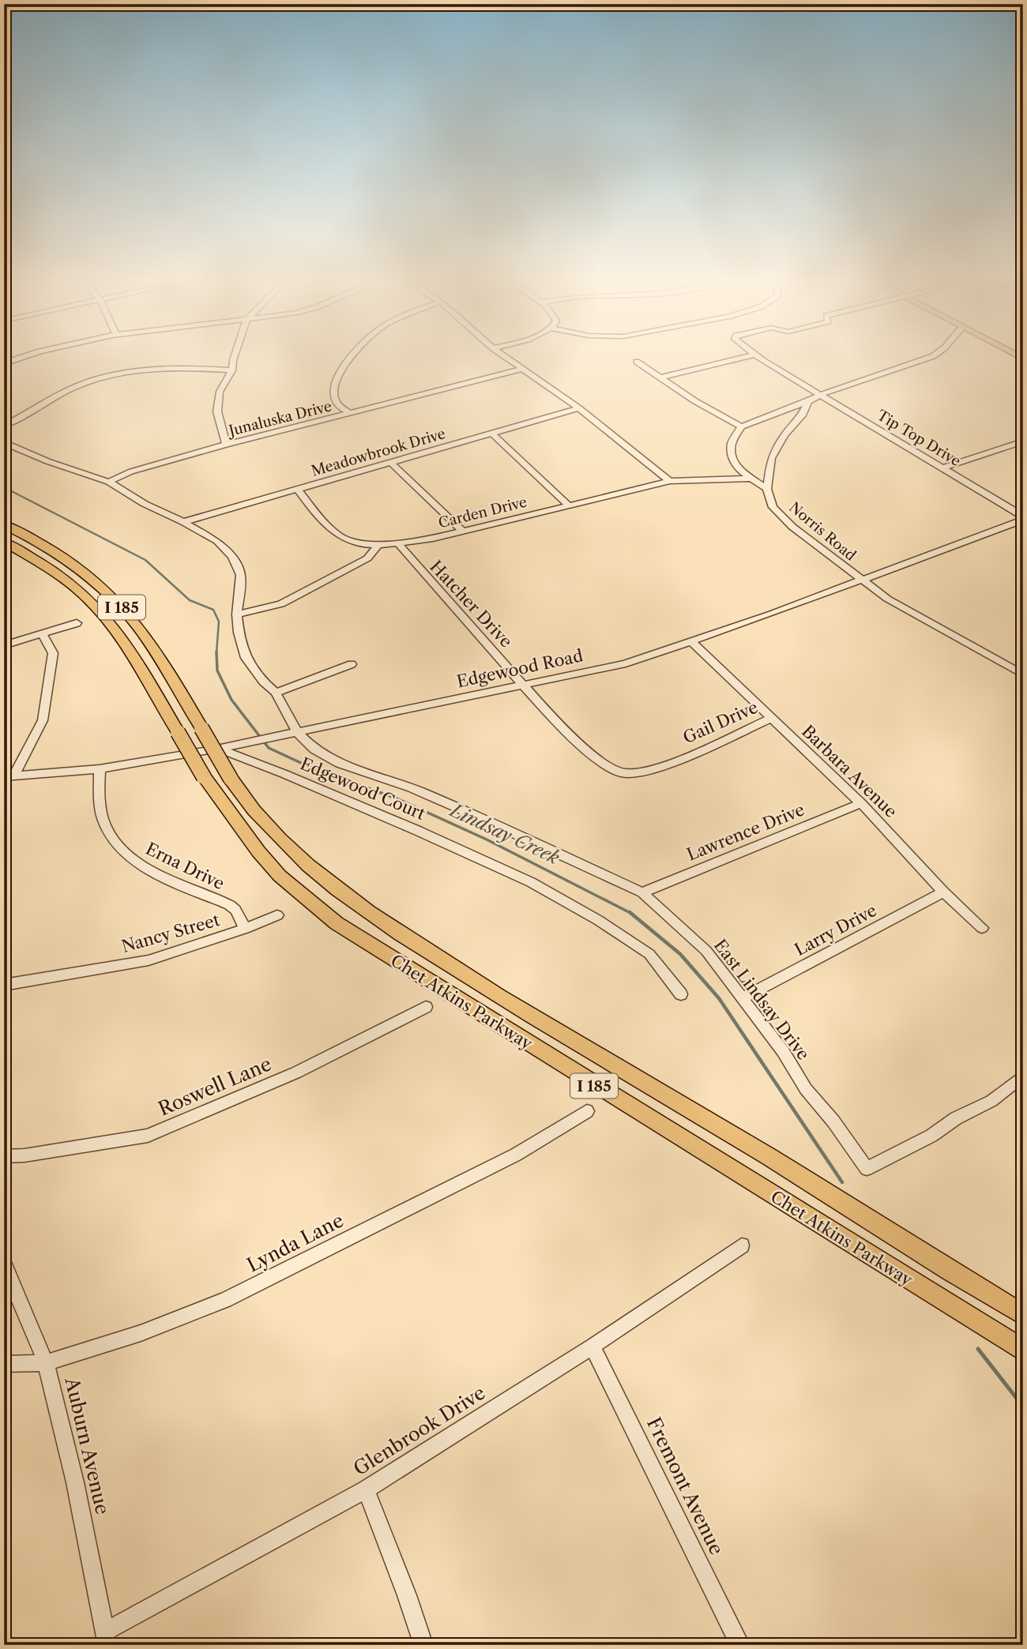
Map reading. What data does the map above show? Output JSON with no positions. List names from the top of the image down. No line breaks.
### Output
{"streets":{"highway":["I 185","Chet Atkins Parkway"],"street":["Junaluska Drive","Tip Top Drive","Meadowbrook Drive","Carden Drive","Norris Road","Hatcher Drive","Edgewood Road","Gail Drive","Barbara Avenue","Edgewood Court","Lawrence Drive","Erna Drive","Larry Drive","Nancy Street","East Lindsay Drive","Roswell Lane","Lynda Lane","Glenbrook Drive","Auburn Avenue","Fremont Avenue"]},"crossings":[["Junaluska Drive","East Lindsay Drive"],["Tip Top Drive","Edgewood Road"],["Meadowbrook Drive","East Lindsay Drive"],["Carden Drive","Hatcher Drive"],["Norris Road","Edgewood Road"],["Hatcher Drive","Edgewood Road"],["Hatcher Drive","Gail Drive"],["Edgewood Road","Barbara Avenue"],["Edgewood Road","Edgewood Court"],["Edgewood Road","Erna Drive"],["Edgewood Road","East Lindsay Drive"],["Gail Drive","Barbara Avenue"],["Barbara Avenue","Lawrence Drive"],["Barbara Avenue","Larry Drive"],["Lawrence Drive","East Lindsay Drive"],["Erna Drive","Nancy Street"],["Larry Drive","East Lindsay Drive"],["Lynda Lane","Auburn Avenue"],["Glenbrook Drive","Auburn Avenue"],["Glenbrook Drive","Fremont Avenue"]],"water":["Lindsay Creek"]}
